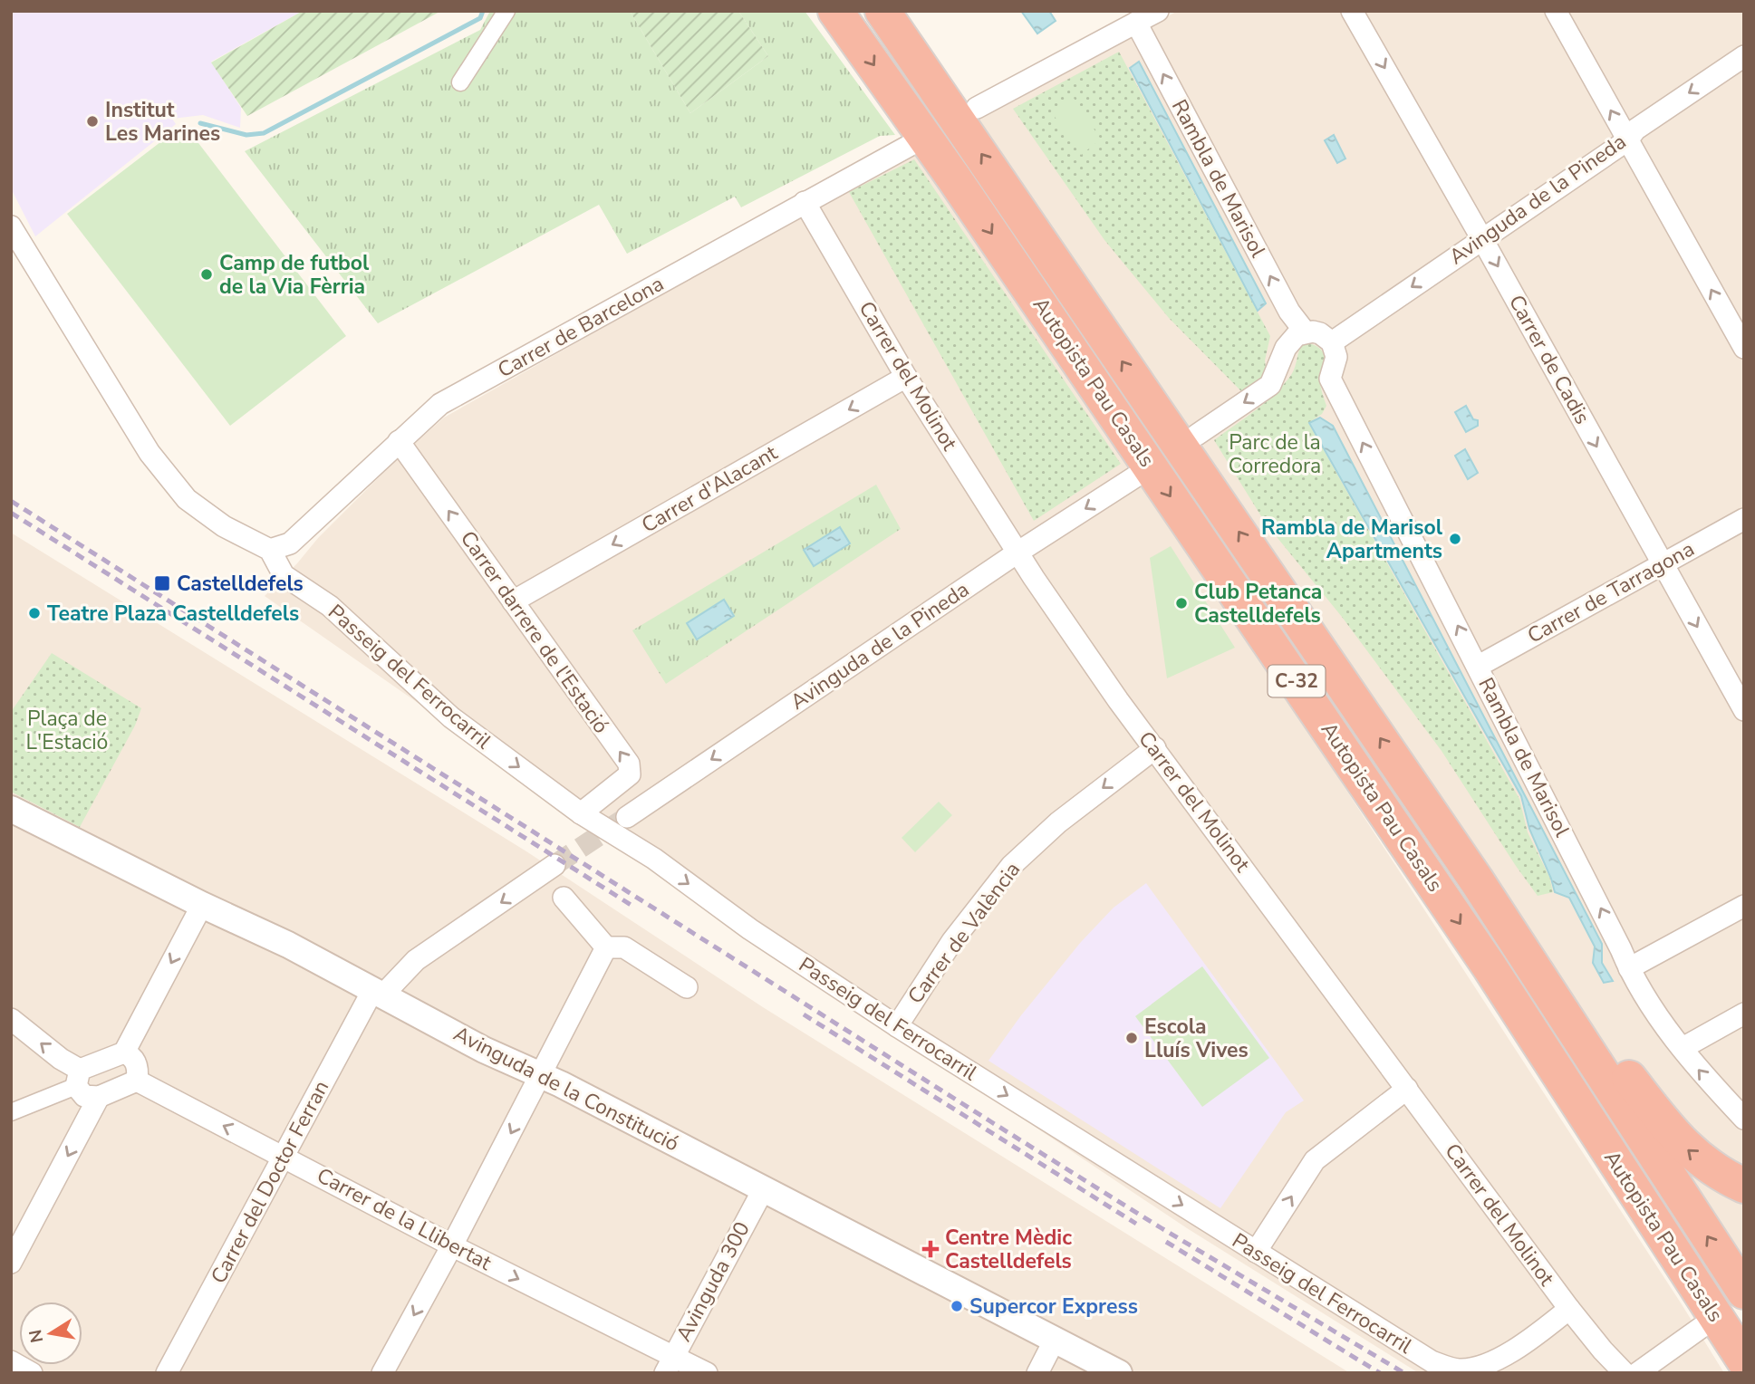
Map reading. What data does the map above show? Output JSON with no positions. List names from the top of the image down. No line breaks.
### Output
{"streets":{"highway":["Autopista Pau Casals","C-32"],"street":["Rambla de Marisol","Avinguda de la Pineda","Carrer de Barcelona","Carrer de Cadis","Carrer del Molinot","Carrer d'Alacant","Carrer de Tarragona","Carrer darrere de l'Estació","Passeig del Ferrocarril","Carrer de València","Avinguda de la Constitució","Carrer del Doctor Ferran","Carrer de la Llibertat","Avinguda 300"]},"crossings":[["Rambla de Marisol","Avinguda de la Pineda"],["Rambla de Marisol","Carrer de Tarragona"],["Avinguda de la Pineda","Carrer de Cadis"],["Avinguda de la Pineda","Carrer del Molinot"],["Carrer de Barcelona","Carrer del Molinot"],["Carrer de Barcelona","Carrer darrere de l'Estació"],["Carrer de Barcelona","Passeig del Ferrocarril"],["Carrer de Cadis","Carrer de Tarragona"],["Carrer del Molinot","Carrer d'Alacant"],["Carrer del Molinot","Passeig del Ferrocarril"],["Carrer del Molinot","Carrer de València"],["Carrer d'Alacant","Carrer darrere de l'Estació"],["Carrer darrere de l'Estació","Passeig del Ferrocarril"],["Passeig del Ferrocarril","Carrer de València"],["Avinguda de la Constitució","Carrer del Doctor Ferran"],["Avinguda de la Constitució","Avinguda 300"],["Carrer del Doctor Ferran","Carrer de la Llibertat"],["Carrer de la Llibertat","Avinguda 300"]],"one_way":["Rambla de Marisol","Avinguda de la Pineda","Carrer d'Alacant","Carrer darrere de l'Estació","Passeig del Ferrocarril","Carrer de València"],"parks":["Parc de la Corredora","Plaça de L'Estació"],"places":{"other":["Institut Les Marines","Camp de futbol de la Via Fèrria","Rambla de Marisol Apartments","Club Petanca Castelldefels","Teatre Plaza Castelldefels","Escola Lluís Vives","Supercor Express"],"transit":["Castelldefels"],"health":["Centre Mèdic Castelldefels"]},"north":"left"}
